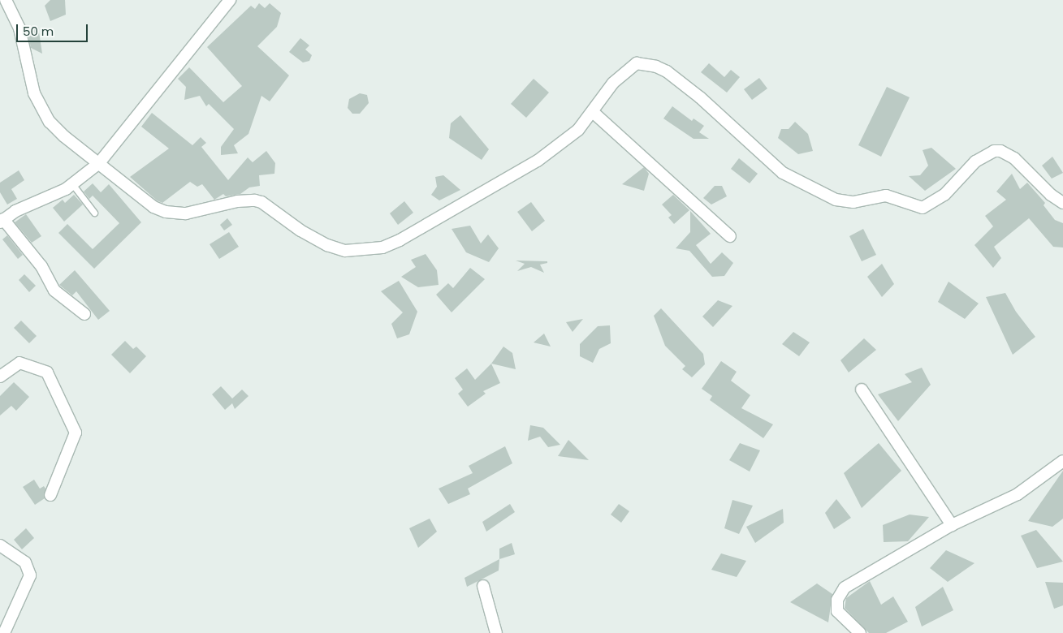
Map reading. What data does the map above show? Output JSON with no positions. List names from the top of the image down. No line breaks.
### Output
{"scale_bar":"50 m"}
